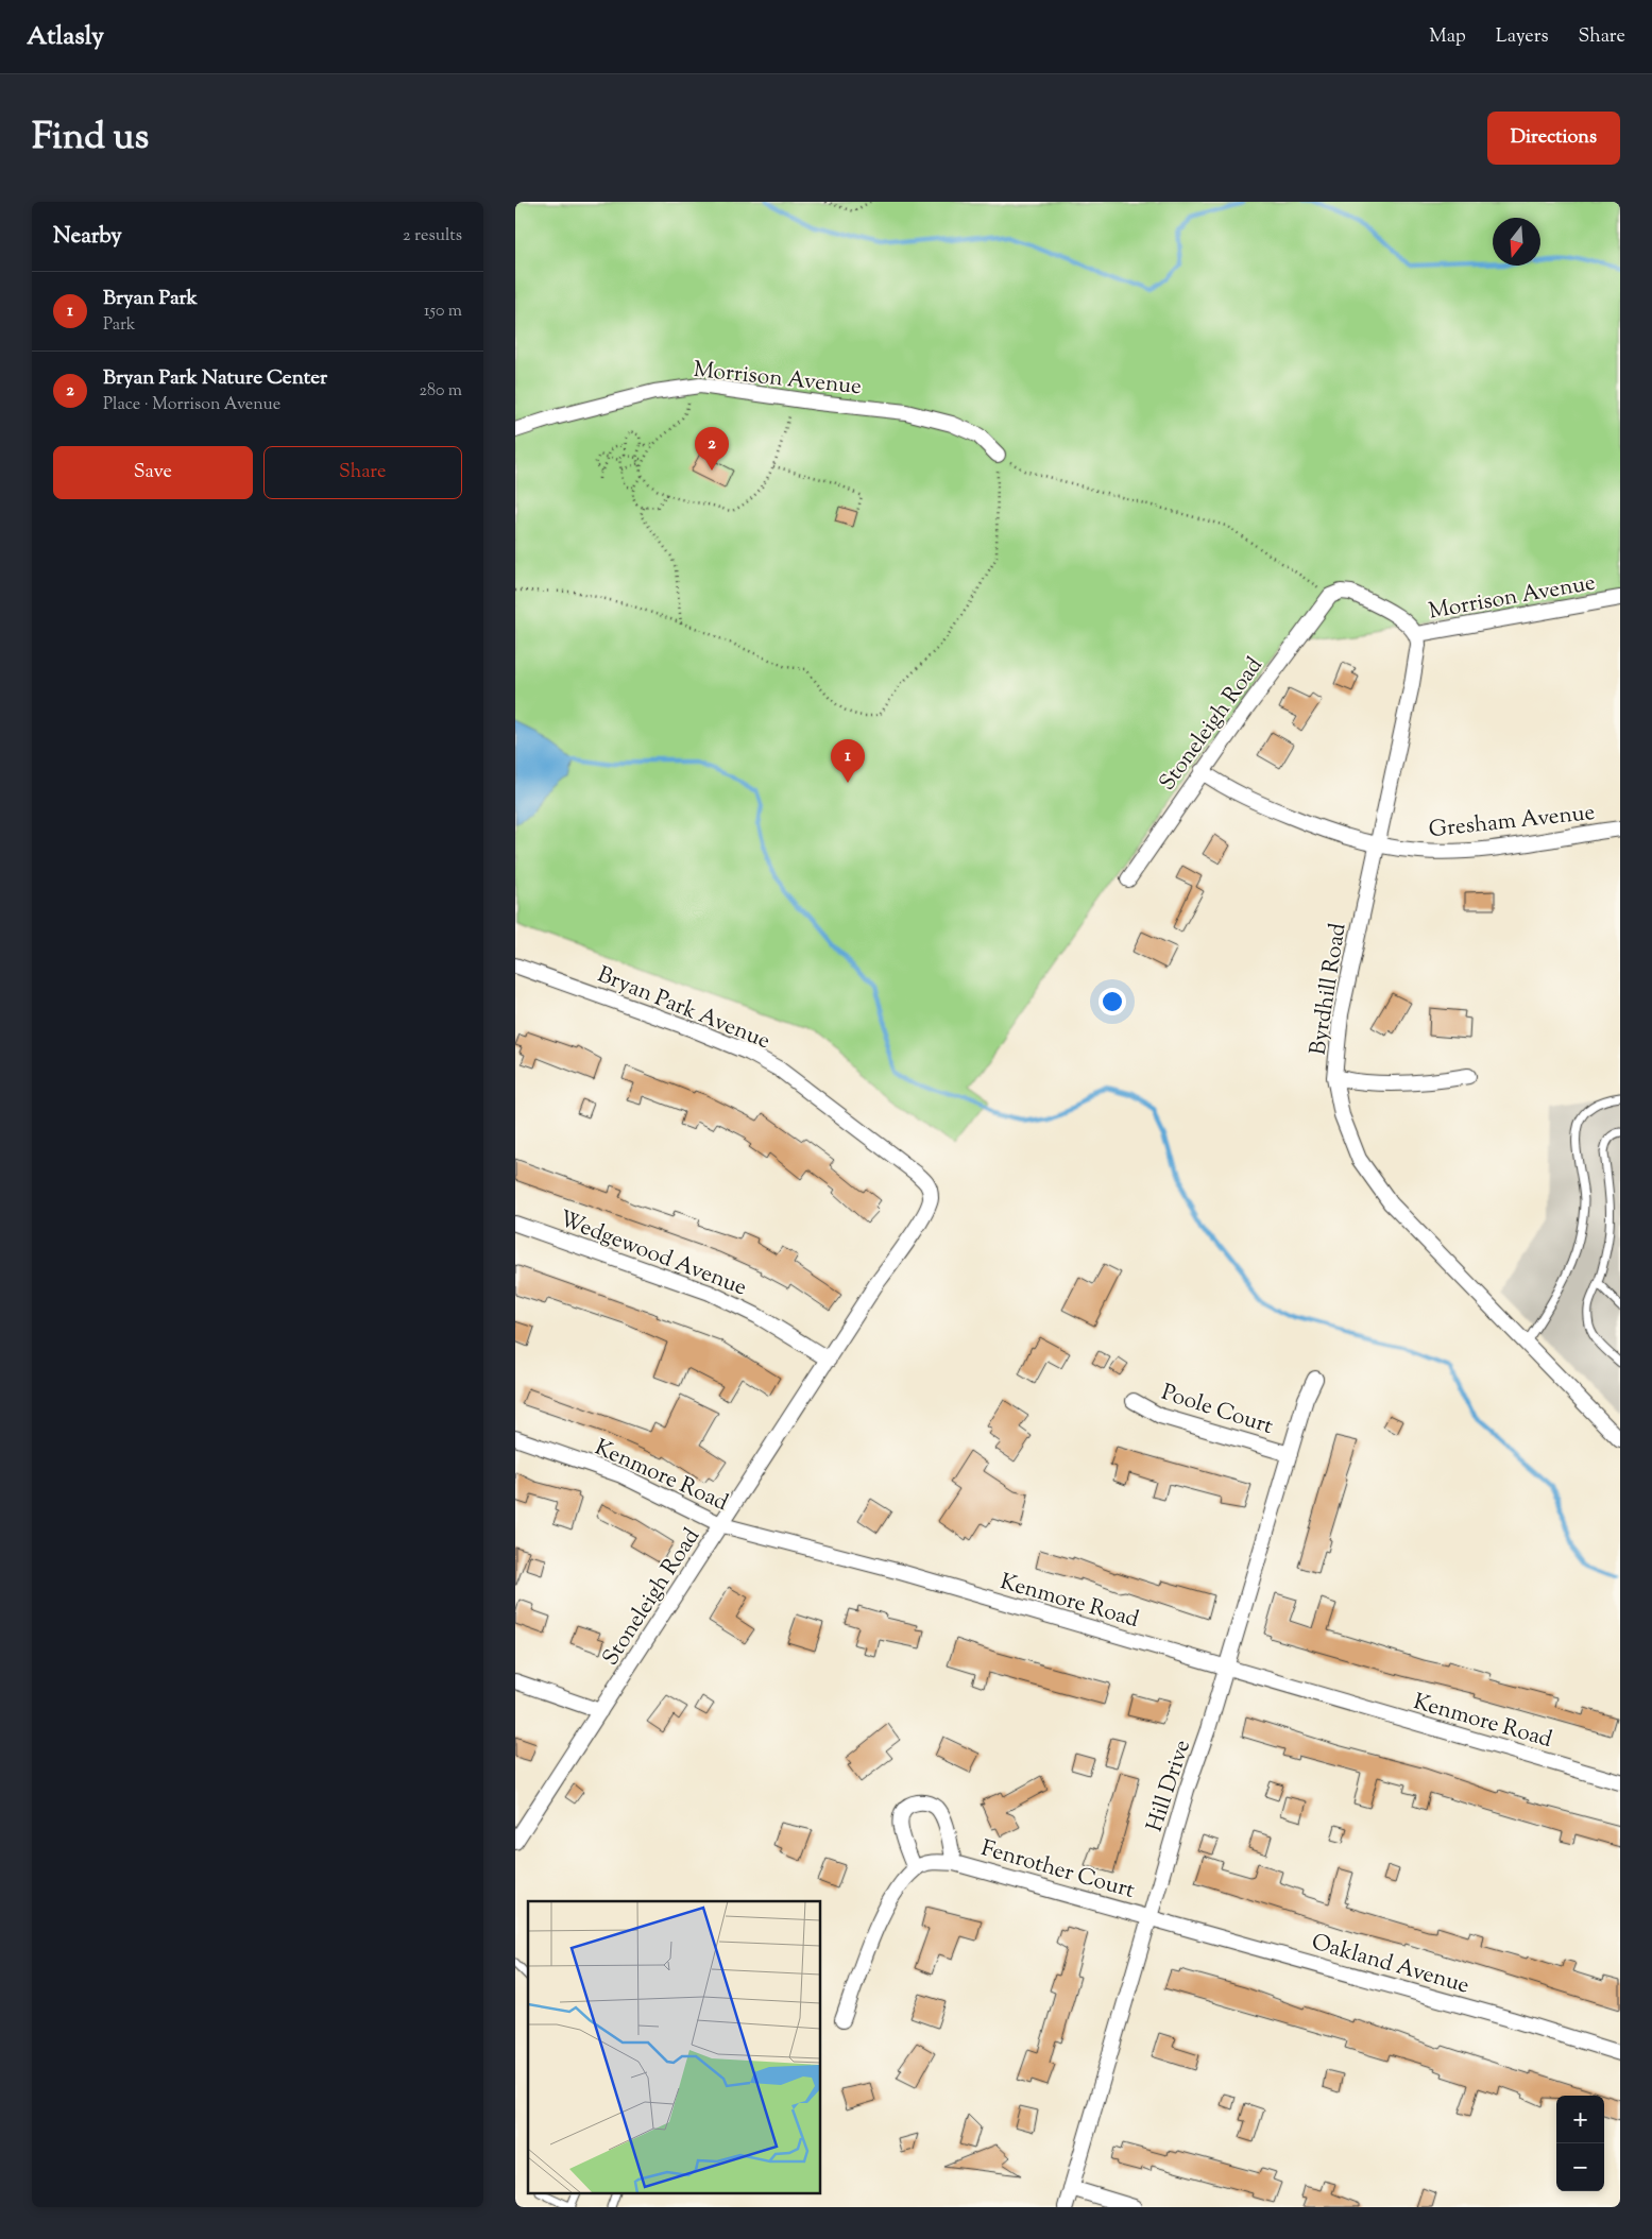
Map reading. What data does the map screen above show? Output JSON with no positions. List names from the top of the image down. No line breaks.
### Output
{"streets":{"street":["Morrison Avenue","Stoneleigh Road","Gresham Avenue","Byrdhill Road","Bryan Park Avenue","Wedgewood Avenue","Poole Court","Kenmore Road","Hill Drive","Fenrother Court","Oakland Avenue"]},"crossings":[["Morrison Avenue","Stoneleigh Road"],["Morrison Avenue","Byrdhill Road"],["Stoneleigh Road","Gresham Avenue"],["Stoneleigh Road","Bryan Park Avenue"],["Stoneleigh Road","Wedgewood Avenue"],["Stoneleigh Road","Kenmore Road"],["Gresham Avenue","Byrdhill Road"],["Poole Court","Hill Drive"],["Kenmore Road","Hill Drive"],["Hill Drive","Fenrother Court"],["Hill Drive","Oakland Avenue"],["Fenrother Court","Oakland Avenue"]],"north":"bottom","page":{"header":"Atlasly","nav":["Map","Layers","Share"],"title":"Find us","buttons":["Directions",["Save","Share"]],"heading":["Nearby","2 results"],"list":[{"mark":"1","name":"Bryan Park","note":"Park","value":"150 m"},{"mark":"2","name":"Bryan Park Nature Center","note":"Place · Morrison Avenue","value":"280 m"}],"pins":["2","1"],"map_buttons":["+","−"]}}
